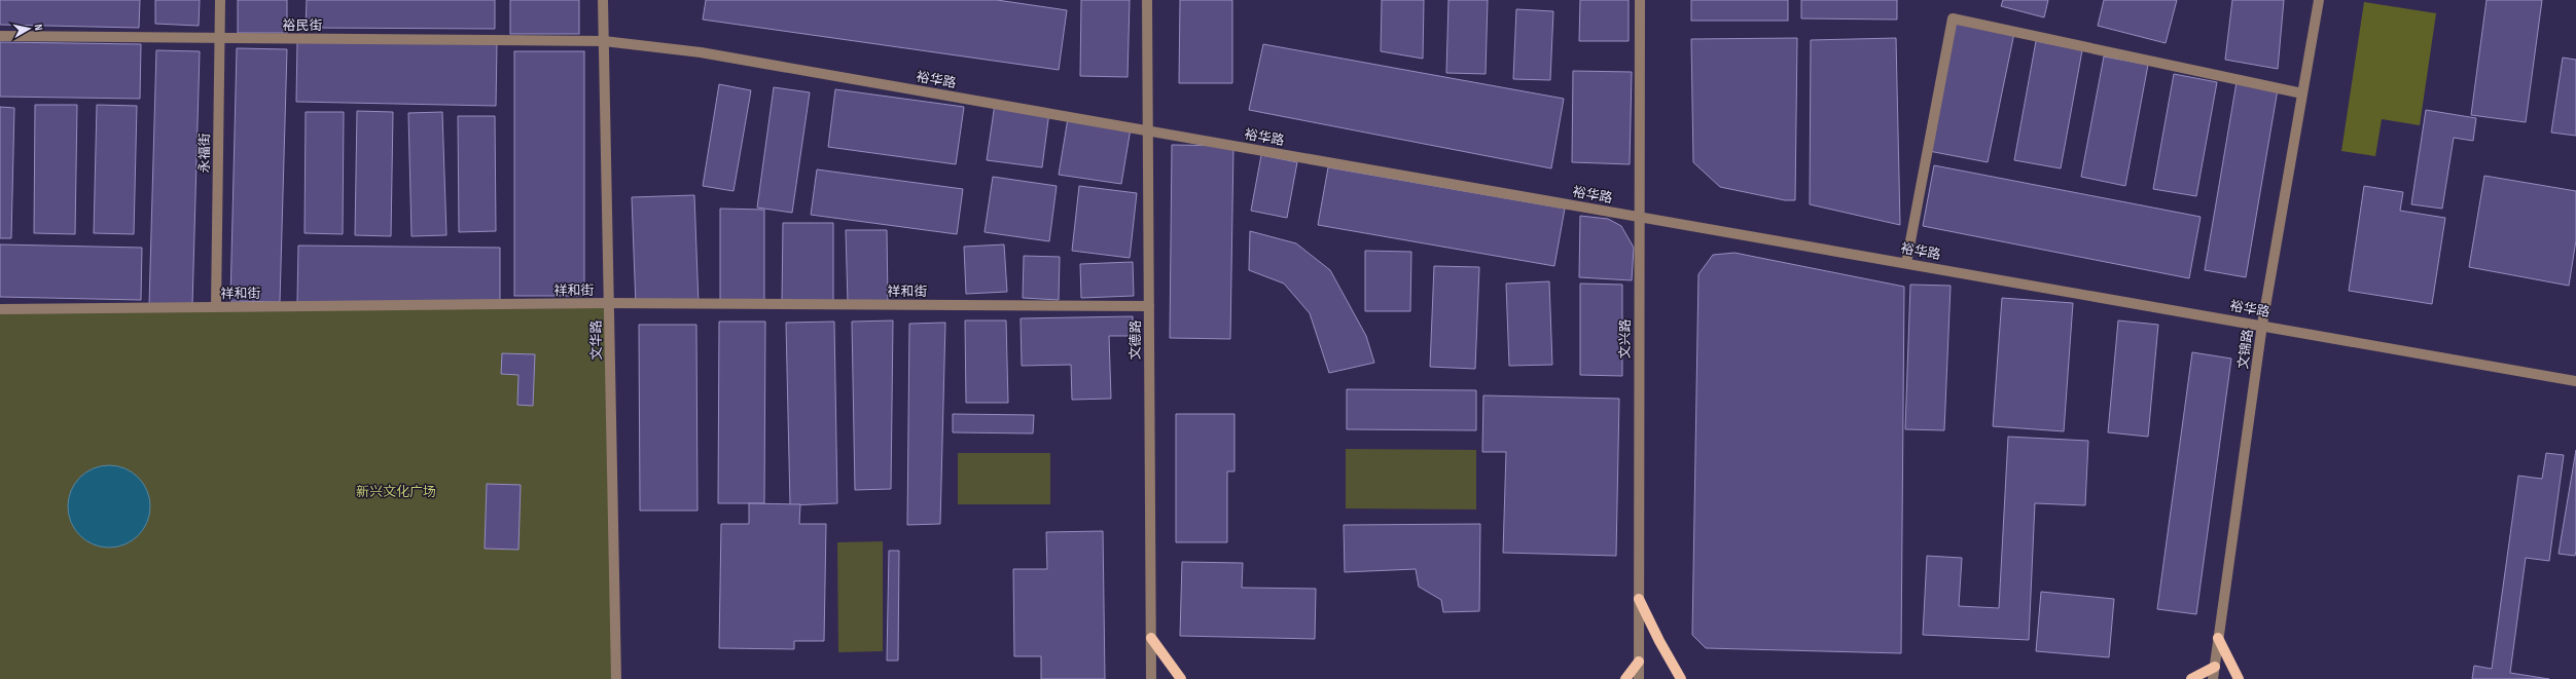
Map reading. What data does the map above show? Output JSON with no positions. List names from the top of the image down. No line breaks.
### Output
{"streets":{"street":["裕民街","裕华路","永福街","祥和街","文兴路","文华路","文德路","文锦路"]},"crossings":[["裕民街","裕华路"],["裕民街","永福街"],["裕民街","文华路"],["裕华路","文兴路"],["裕华路","文华路"],["裕华路","文德路"],["裕华路","文锦路"],["永福街","祥和街"],["祥和街","文华路"],["祥和街","文德路"]],"parks":["新兴文化广场"],"north":"right"}
